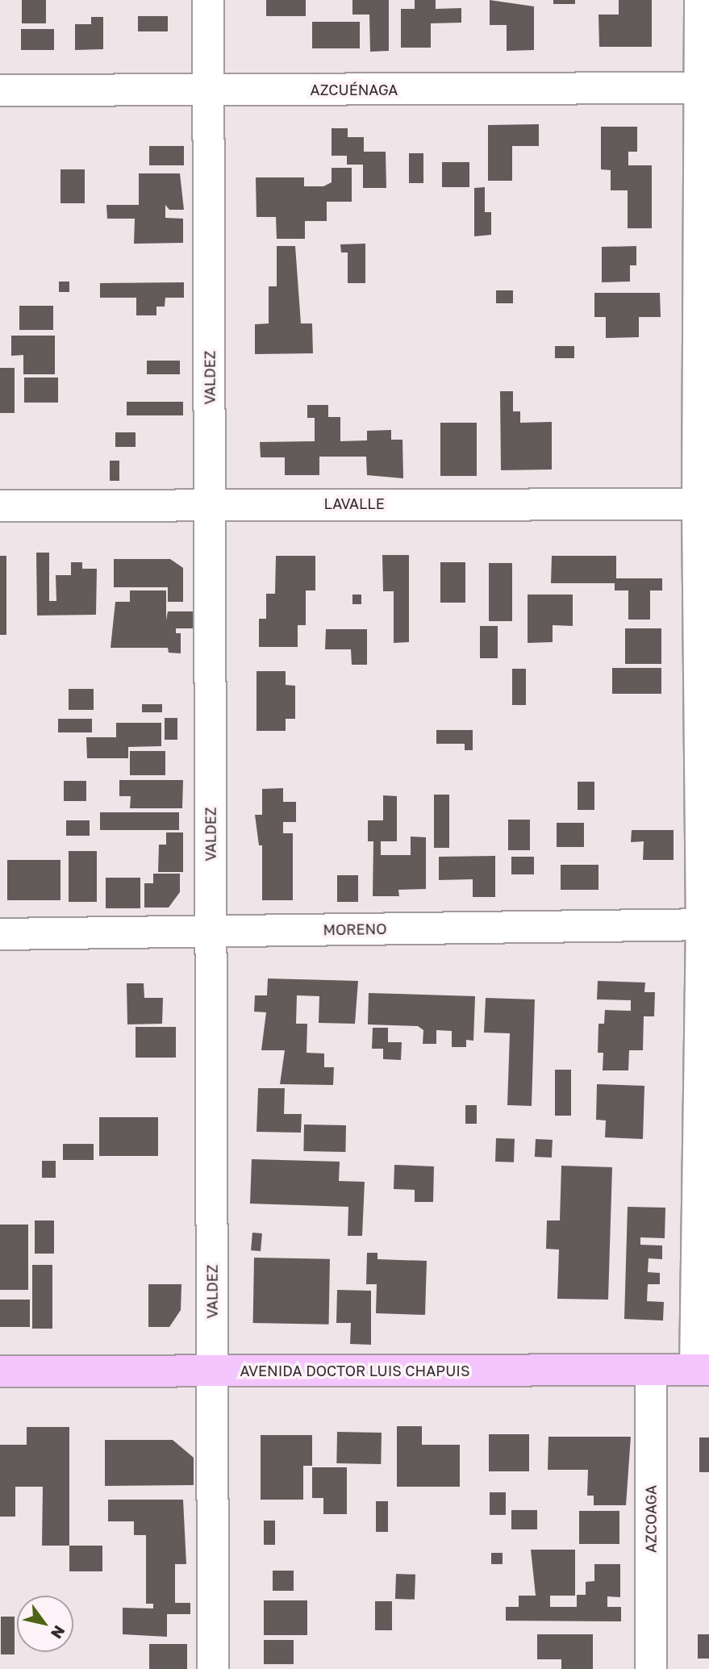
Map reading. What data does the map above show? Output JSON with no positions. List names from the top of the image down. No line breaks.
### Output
{"streets":{"main road":["AVENIDA DOCTOR LUIS CHAPUIS"],"street":["AZCUÉNAGA","VALDEZ","LAVALLE","MORENO","AZCOAGA"]},"crossings":[["AZCUÉNAGA","VALDEZ"],["VALDEZ","LAVALLE"],["VALDEZ","MORENO"],["VALDEZ","AVENIDA DOCTOR LUIS CHAPUIS"],["AVENIDA DOCTOR LUIS CHAPUIS","AZCOAGA"]],"north":"bottom right"}
